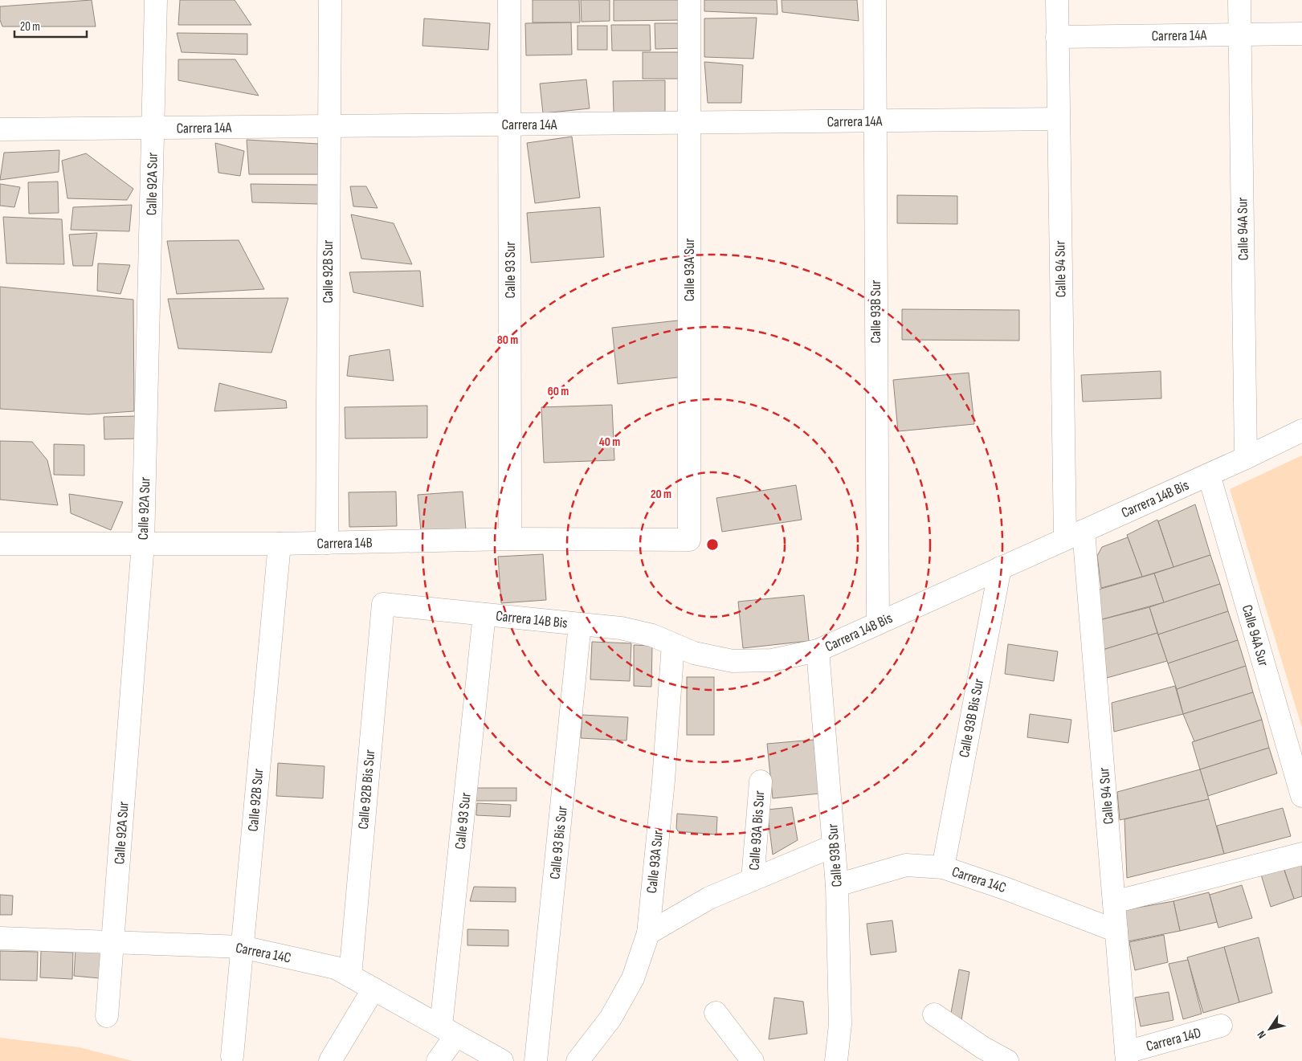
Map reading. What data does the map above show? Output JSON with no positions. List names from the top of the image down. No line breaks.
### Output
{"streets":{"street":["Carrera 14A","Calle 92A Sur","Calle 94A Sur","Calle 94 Sur","Calle 93 Sur","Calle 93A Sur","Calle 92B Sur","Calle 93B Sur","Carrera 14B Bis","Carrera 14B","Calle 93B Bis Sur","Calle 92B Bis Sur","Calle 93A Bis Sur","Calle 93 Bis Sur","Carrera 14C","Carrera 14D"]},"crossings":[["Carrera 14A","Calle 92A Sur"],["Carrera 14A","Calle 94A Sur"],["Carrera 14A","Calle 94 Sur"],["Carrera 14A","Calle 93 Sur"],["Carrera 14A","Calle 93A Sur"],["Carrera 14A","Calle 92B Sur"],["Carrera 14A","Calle 93B Sur"],["Calle 92A Sur","Carrera 14B"],["Calle 92A Sur","Carrera 14C"],["Calle 94A Sur","Carrera 14B Bis"],["Calle 94 Sur","Carrera 14B Bis"],["Calle 94 Sur","Carrera 14C"],["Calle 94 Sur","Carrera 14D"],["Calle 93 Sur","Carrera 14B Bis"],["Calle 93 Sur","Carrera 14B"],["Calle 93 Sur","Carrera 14C"],["Calle 93A Sur","Carrera 14B Bis"],["Calle 93A Sur","Carrera 14B"],["Calle 92B Sur","Carrera 14B"],["Calle 92B Sur","Carrera 14C"],["Calle 93B Sur","Carrera 14B Bis"],["Calle 93B Sur","Carrera 14C"],["Carrera 14B Bis","Calle 93B Bis Sur"],["Carrera 14B Bis","Calle 92B Bis Sur"],["Carrera 14B Bis","Calle 93 Bis Sur"],["Calle 93B Bis Sur","Carrera 14C"],["Calle 92B Bis Sur","Carrera 14C"]],"scale_bar":"20 m","north":"bottom left","rings":["80 m","60 m","40 m","20 m"]}
